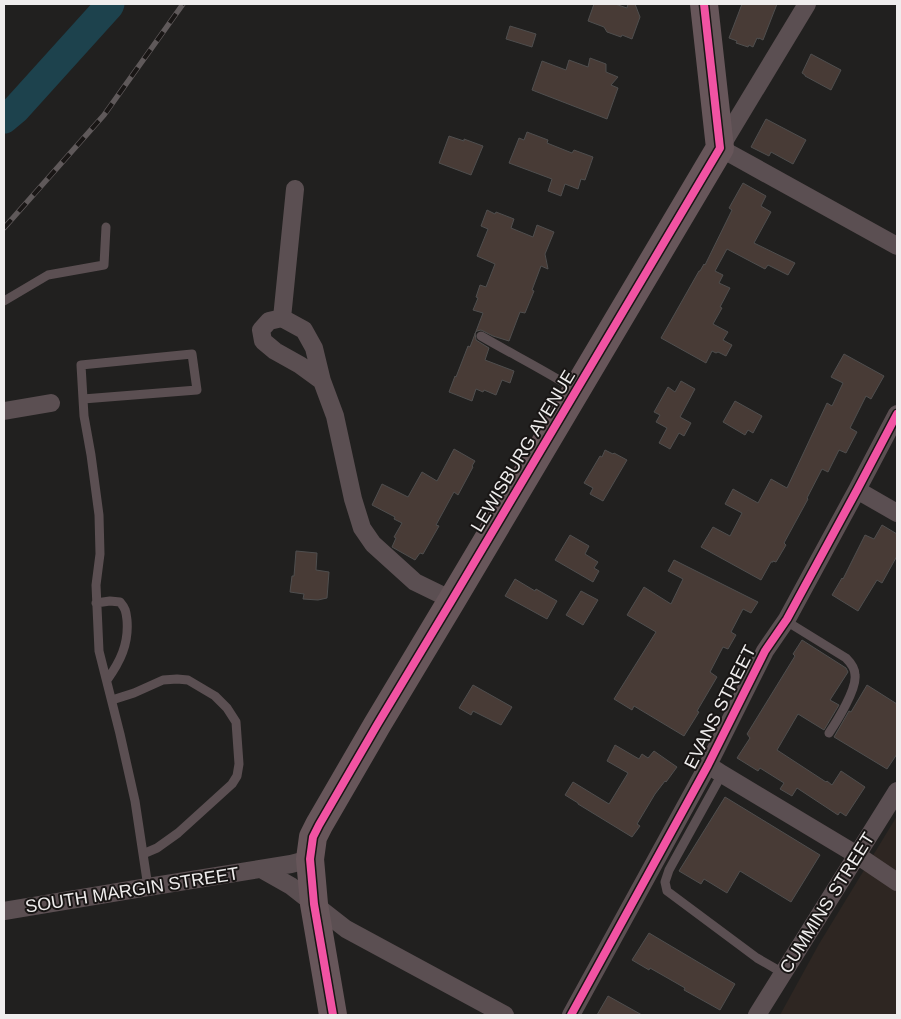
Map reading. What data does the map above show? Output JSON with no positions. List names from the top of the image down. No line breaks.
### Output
{"streets":{"main road":["LEWISBURG AVENUE"],"street":["EVANS STREET","SOUTH MARGIN STREET","CUMMINS STREET"]},"crossings":[["LEWISBURG AVENUE","SOUTH MARGIN STREET"]]}
